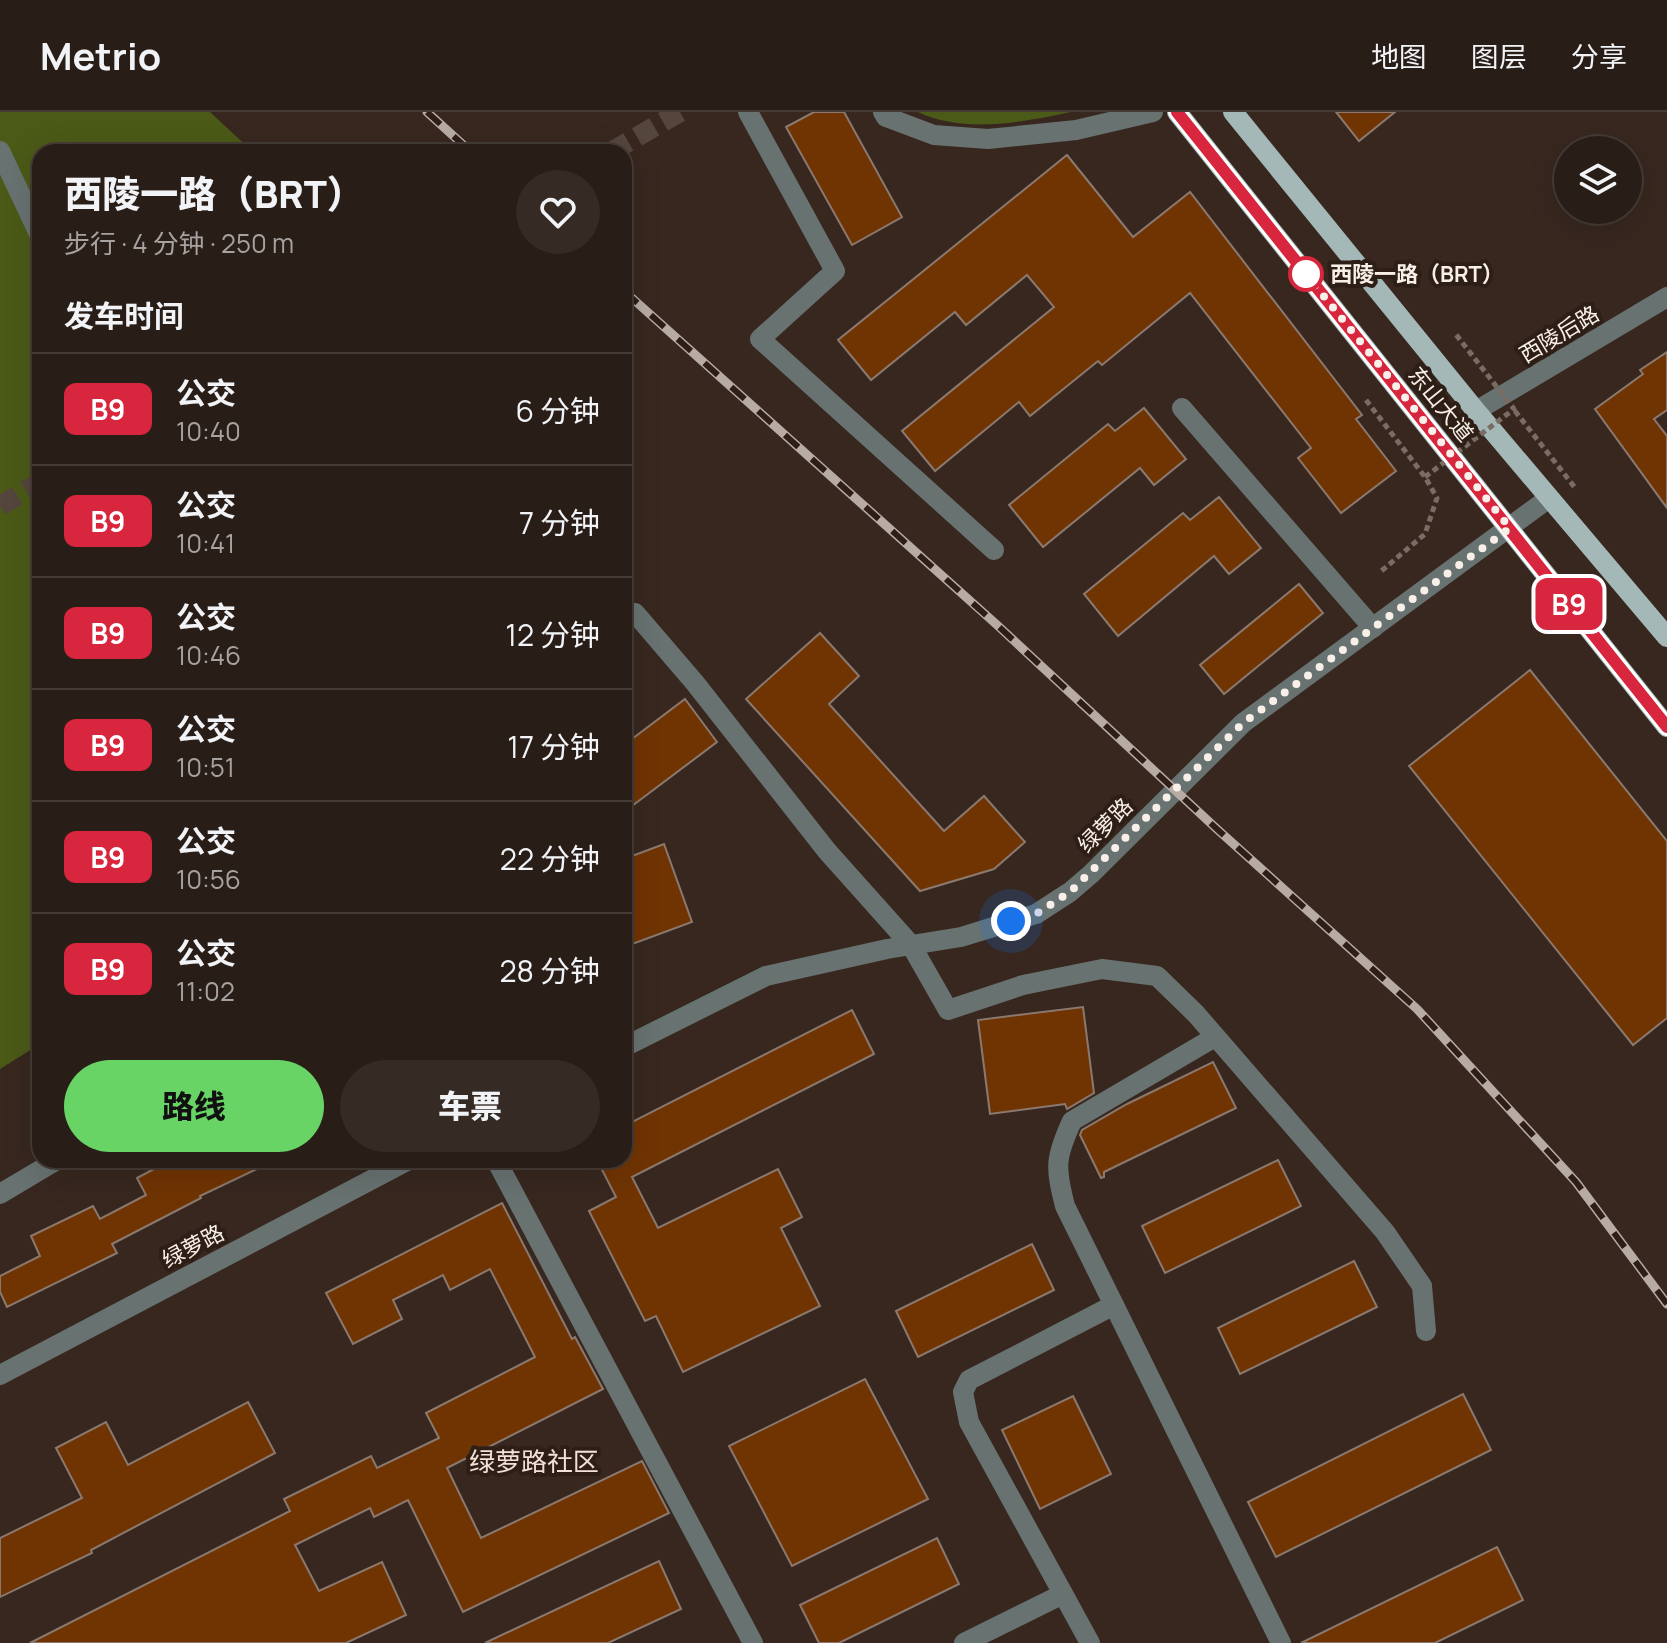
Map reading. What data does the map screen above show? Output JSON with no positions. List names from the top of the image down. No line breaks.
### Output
{"streets":{"main road":["东山大道"],"street":["西陵后路","绿萝路"]},"crossings":[["西陵后路","东山大道"],["东山大道","绿萝路"]],"districts":["绿萝路社区"],"places":["西陵一路（BRT）"],"lines":["bus line B9"],"page":{"header":"Metrio","nav":["地图","图层","分享"],"on_map":"B9","heading":[["西陵一路（BRT）","步行 · 4 分钟 · 250 m"],"发车时间"],"list":[{"mark":"B9","name":"公交","note":"10:40","value":"6 分钟"},{"mark":"B9","name":"公交","note":"10:41","value":"7 分钟"},{"mark":"B9","name":"公交","note":"10:46","value":"12 分钟"},{"mark":"B9","name":"公交","note":"10:51","value":"17 分钟"},{"mark":"B9","name":"公交","note":"10:56","value":"22 分钟"},{"mark":"B9","name":"公交","note":"11:02","value":"28 分钟"}],"buttons":["路线","车票"]}}
